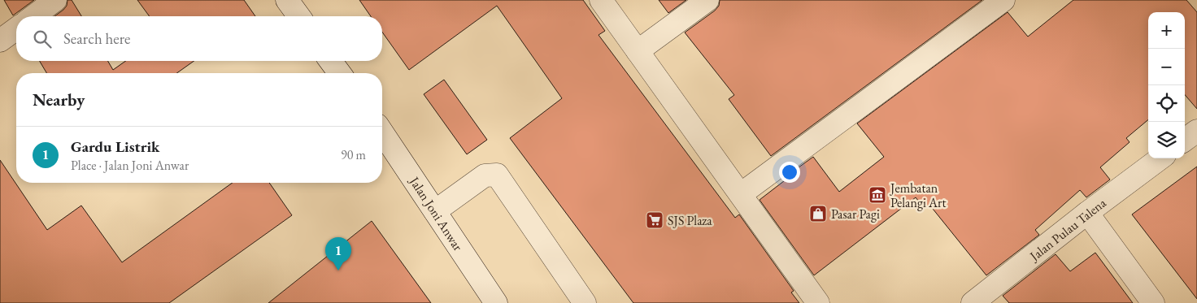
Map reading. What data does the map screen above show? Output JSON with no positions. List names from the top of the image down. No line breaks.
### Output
{"streets":{"street":["Jalan Joni Anwar","Jalan Pulau Talena"]},"places":{"museum":["Jembatan Pelangi Art"],"shop":["Pasar Pagi"],"supermarket":["SJS Plaza"]},"page":{"map_buttons":["+","−"],"search":"Search here","heading":"Nearby","list":[{"mark":"1","name":"Gardu Listrik","note":"Place · Jalan Joni Anwar","value":"90 m"}],"pins":"1"}}
